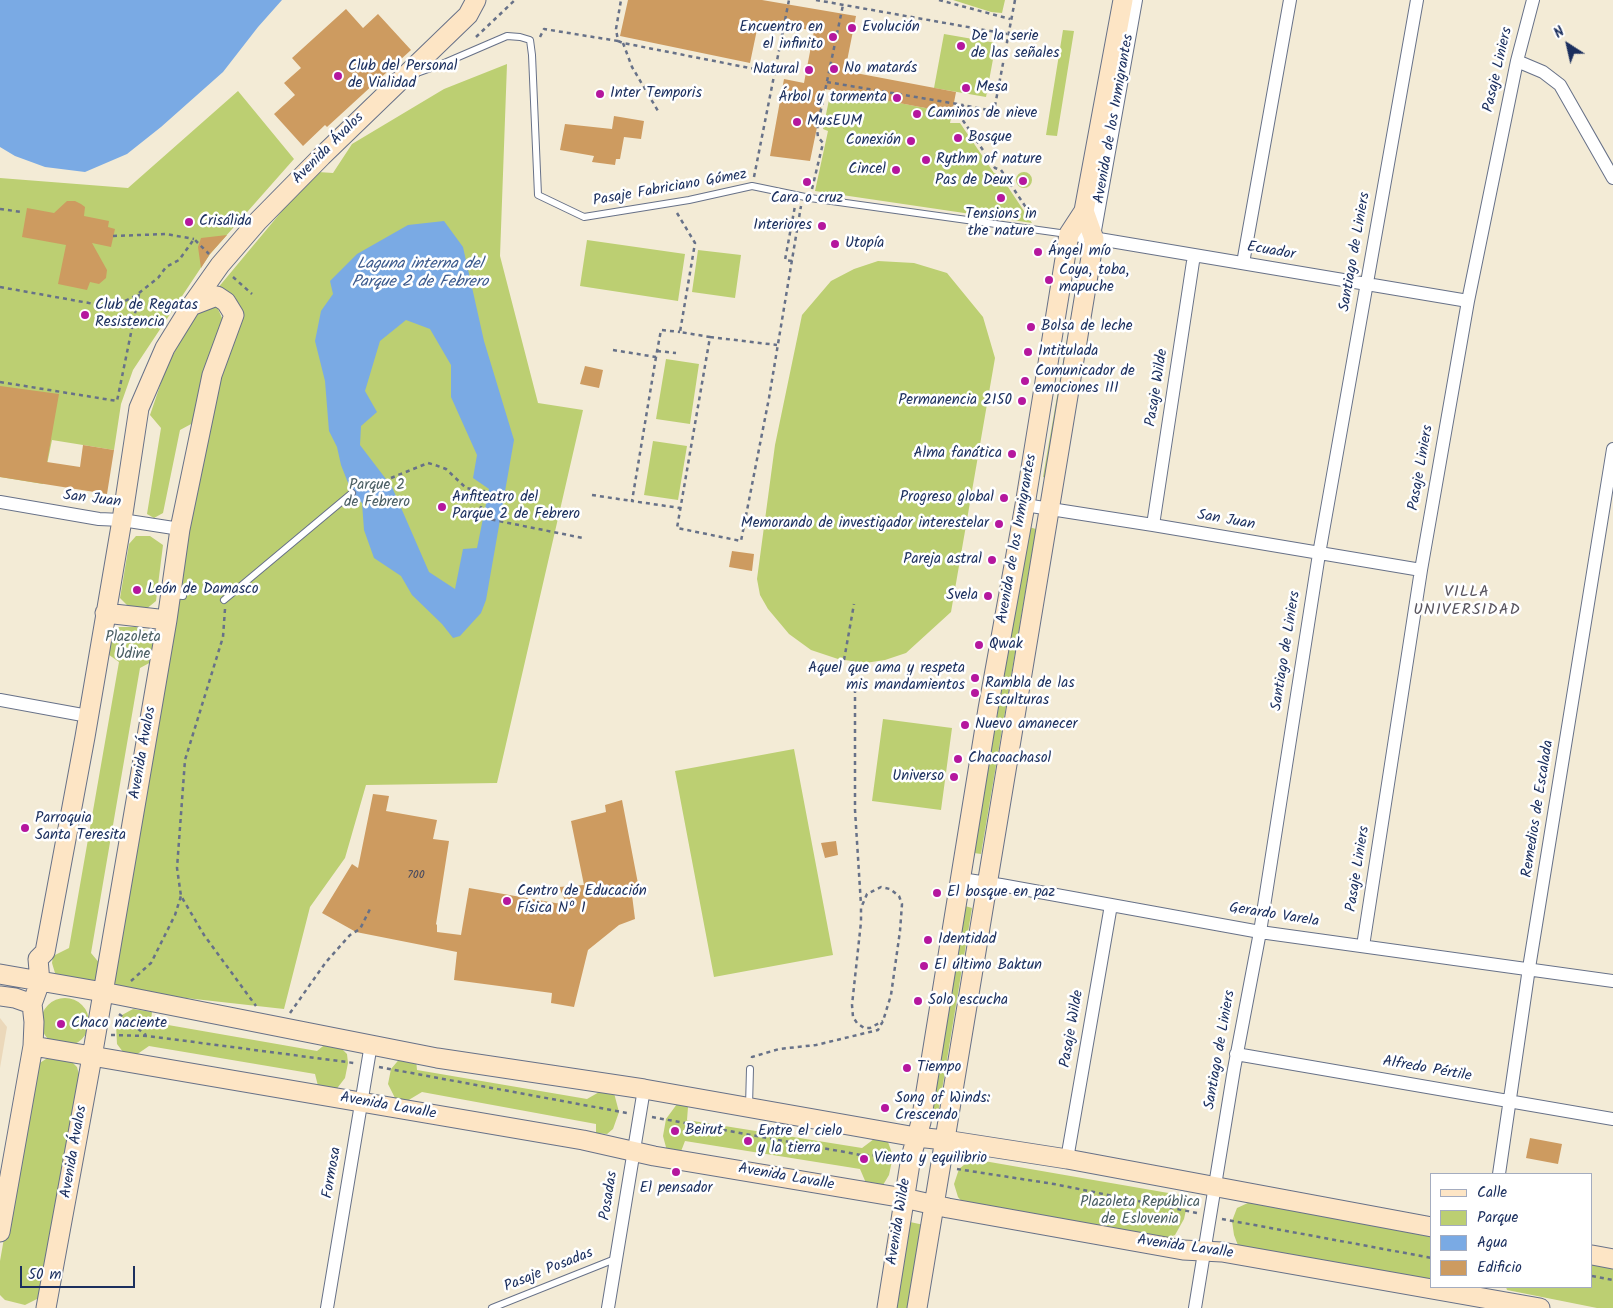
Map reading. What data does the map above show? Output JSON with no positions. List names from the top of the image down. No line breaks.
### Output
{"streets":{"main road":["Avenida de los Inmigrantes","Avenida Ávalos","Avenida Lavalle","Avenida Wilde"],"street":["Pasaje Liniers","Ecuador","Santiago de Liniers","Pasaje Wilde","San Juan","Remedios de Escalada","Gerardo Varela","Alfredo Pértile","Formosa","Posadas"],"lane":["Pasaje Fabriciano Gómez","Pasaje Posadas"]},"crossings":[["Pasaje Liniers","Ecuador"],["Pasaje Liniers","San Juan"],["Pasaje Liniers","Gerardo Varela"],["Avenida de los Inmigrantes","Pasaje Fabriciano Gómez"],["Avenida de los Inmigrantes","Ecuador"],["Avenida de los Inmigrantes","San Juan"],["Avenida de los Inmigrantes","Gerardo Varela"],["Avenida de los Inmigrantes","Avenida Wilde"],["Avenida Ávalos","San Juan"],["Avenida Ávalos","Avenida Lavalle"],["Pasaje Fabriciano Gómez","Ecuador"],["Ecuador","Santiago de Liniers"],["Ecuador","Pasaje Wilde"],["Santiago de Liniers","San Juan"],["Santiago de Liniers","Gerardo Varela"],["Santiago de Liniers","Alfredo Pértile"],["Santiago de Liniers","Avenida Lavalle"],["Pasaje Wilde","San Juan"],["Pasaje Wilde","Gerardo Varela"],["Remedios de Escalada","Gerardo Varela"],["Remedios de Escalada","Alfredo Pértile"],["Avenida Lavalle","Formosa"],["Avenida Lavalle","Posadas"],["Avenida Lavalle","Avenida Wilde"],["Posadas","Pasaje Posadas"]],"districts":["VILLA UNIVERSIDAD"],"water":["Laguna interna del Parque 2 de Febrero"],"parks":["Parque 2 de Febrero","Plazoleta Údine","Plazoleta República de Eslovenia"],"places":["Evolución","Encuentro en el infinito","De la serie de las señales","No matarás","Natural","Club del Personal de Vialidad","Mesa","Inter Temporis","Árbol y tormenta","Caminos de nieve","MusEUM","Bosque","Conexión","Rythm of nature","Cincel","Pas de Deux","Cara o cruz","Tensions in the nature","Crisálida","Interiores","Utopía","Ángel mío","Coya, toba, mapuche","Club de Regatas Resistencia","Bolsa de leche","Intitulada","Comunicador de emociones III","Permanencia 2150","Alma fanática","Progreso global","Anfiteatro del Parque 2 de Febrero","Memorando de investigador interestelar","Pareja astral","León de Damasco","Svela","Qwak","Aquel que ama y respeta mis mandamientos","Rambla de las Esculturas","Nuevo amanecer","Chacoachasol","Universo","Parroquia Santa Teresita","El bosque en paz","Centro de Educación Física Nº 1","Identidad","El último Baktun","Solo escucha","Chaco naciente","Tiempo","Song of Winds: Crescendo","Beirut","Entre el cielo y la tierra","Viento y equilibrio","El pensador"],"house_numbers":["700"],"legend":["Calle","Parque","Agua","Edificio"],"scale_bar":"50 m","north":"top left"}
